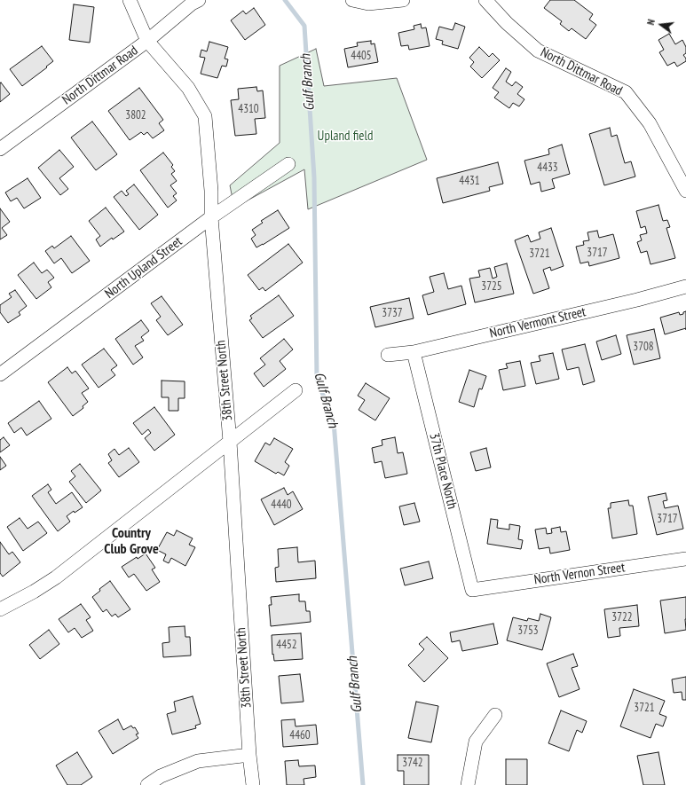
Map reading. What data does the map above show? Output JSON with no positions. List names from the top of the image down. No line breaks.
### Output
{"streets":{"street":["North Dittmar Road","North Upland Street","North Vermont Street","38th Street North","37th Place North","North Vernon Street"]},"crossings":[["North Dittmar Road","38th Street North"],["North Upland Street","38th Street North"],["North Vermont Street","37th Place North"],["37th Place North","North Vernon Street"]],"districts":["Country Club Grove"],"water":["Gulf Branch"],"parks":["Upland field"],"house_numbers":["4405","4310","3802","4433","4431","3717","3721","3725","3737","3708","4440","3717","3722","3753","4452","3721","4460","3742"],"north":"left"}
